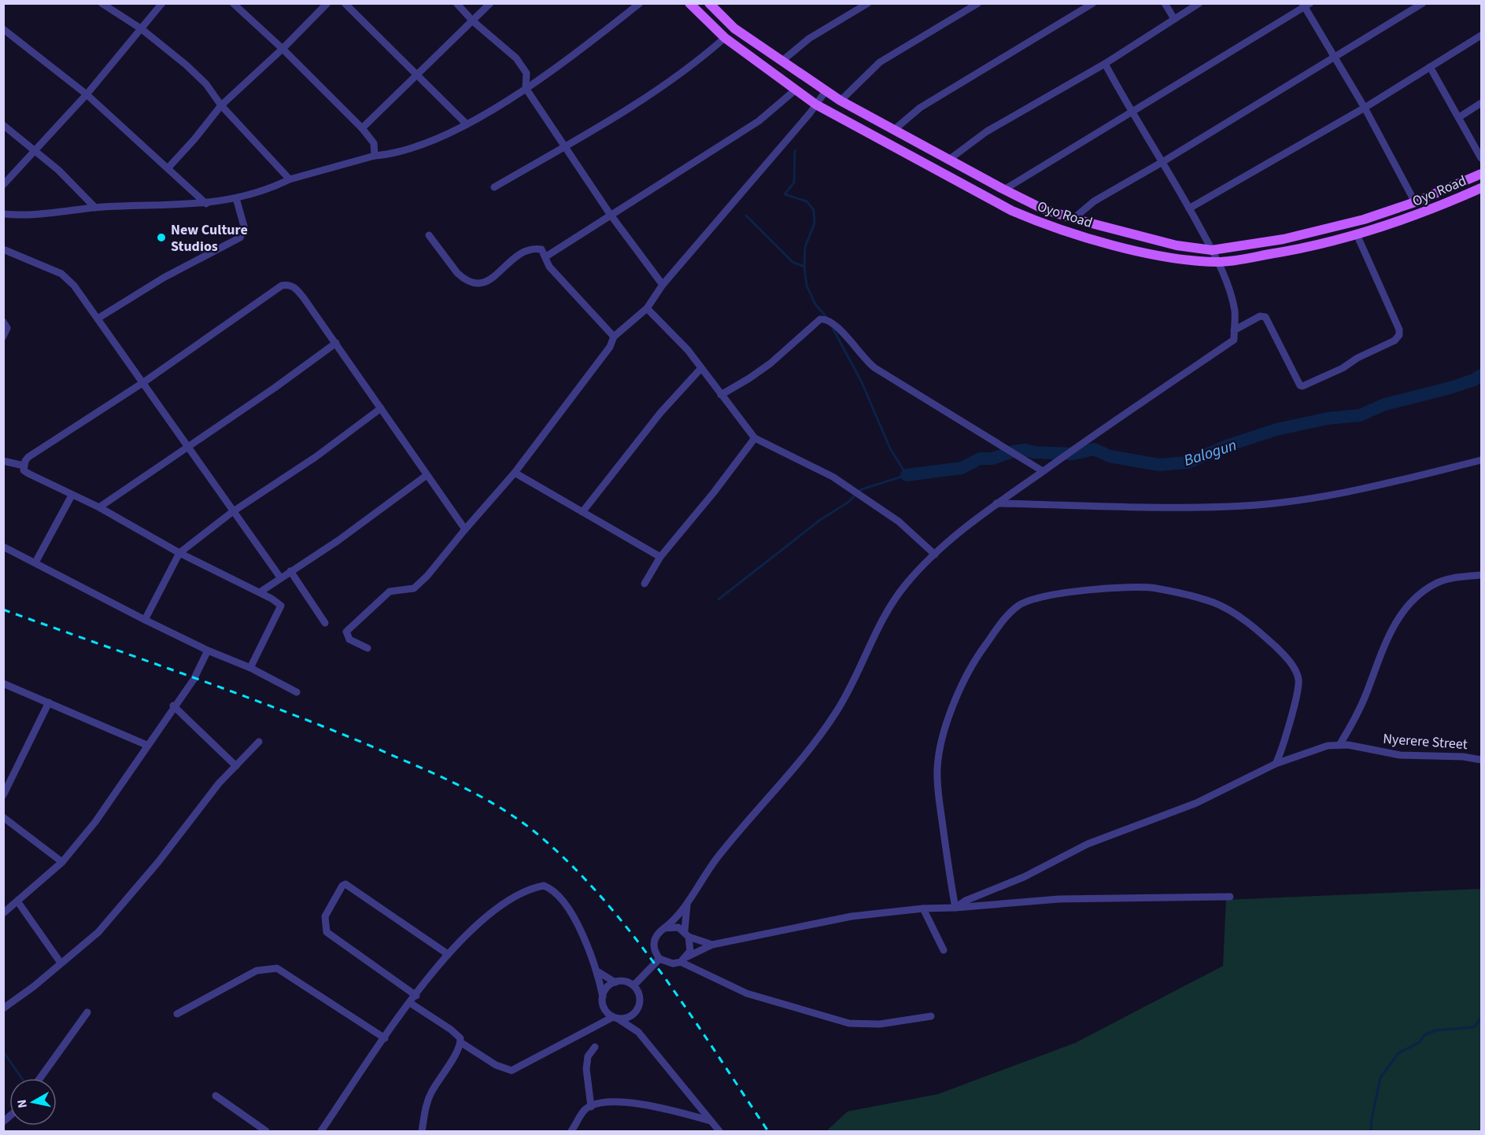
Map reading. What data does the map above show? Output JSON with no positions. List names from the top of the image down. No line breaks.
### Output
{"streets":{"main road":["Oyo Road"],"street":["Nyerere Street"]},"water":["Balogun"],"places":["New Culture Studios"],"north":"left"}
